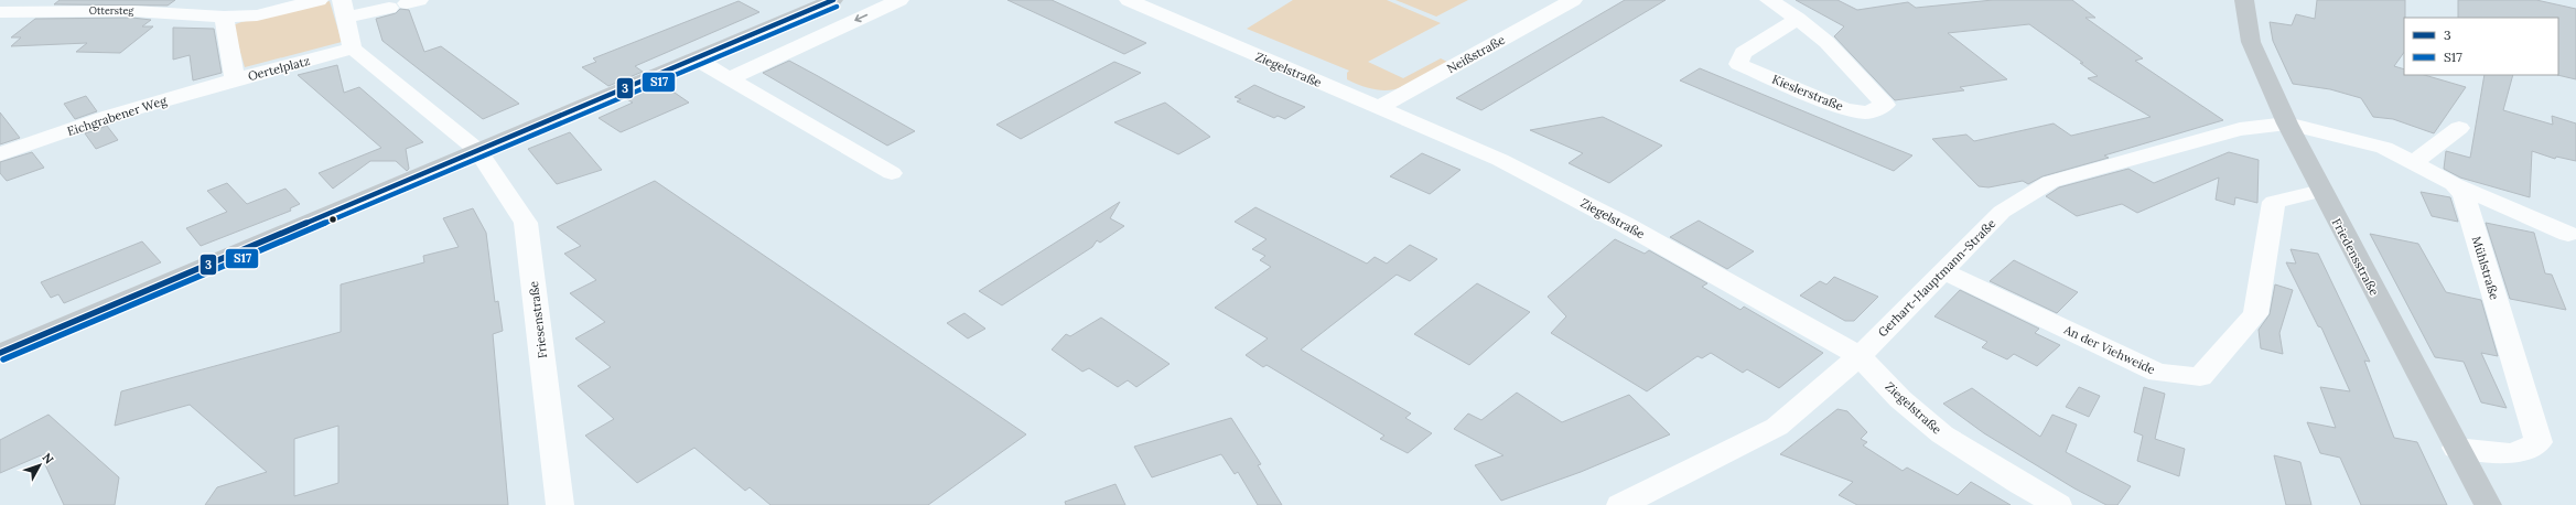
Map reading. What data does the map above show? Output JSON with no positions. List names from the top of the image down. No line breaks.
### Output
{"streets":{"main road":["Friedensstraße"],"street":["Ottersteg","Neißstraße","Oertelplatz","Ziegelstraße","Kieslerstraße","Eichgrabener Weg","Mühlstraße","Gerhart-Hauptmann-Straße","Friesenstraße","An der Viehweide"]},"crossings":[["Ottersteg","Oertelplatz"],["Neißstraße","Ziegelstraße"],["Oertelplatz","Eichgrabener Weg"],["Ziegelstraße","Gerhart-Hauptmann-Straße"],["Friedensstraße","Mühlstraße"],["Friedensstraße","Gerhart-Hauptmann-Straße"],["Friedensstraße","An der Viehweide"],["Gerhart-Hauptmann-Straße","An der Viehweide"]],"lines":["transit line 3","transit line S17"],"legend":["3","S17"],"north":"top right"}
